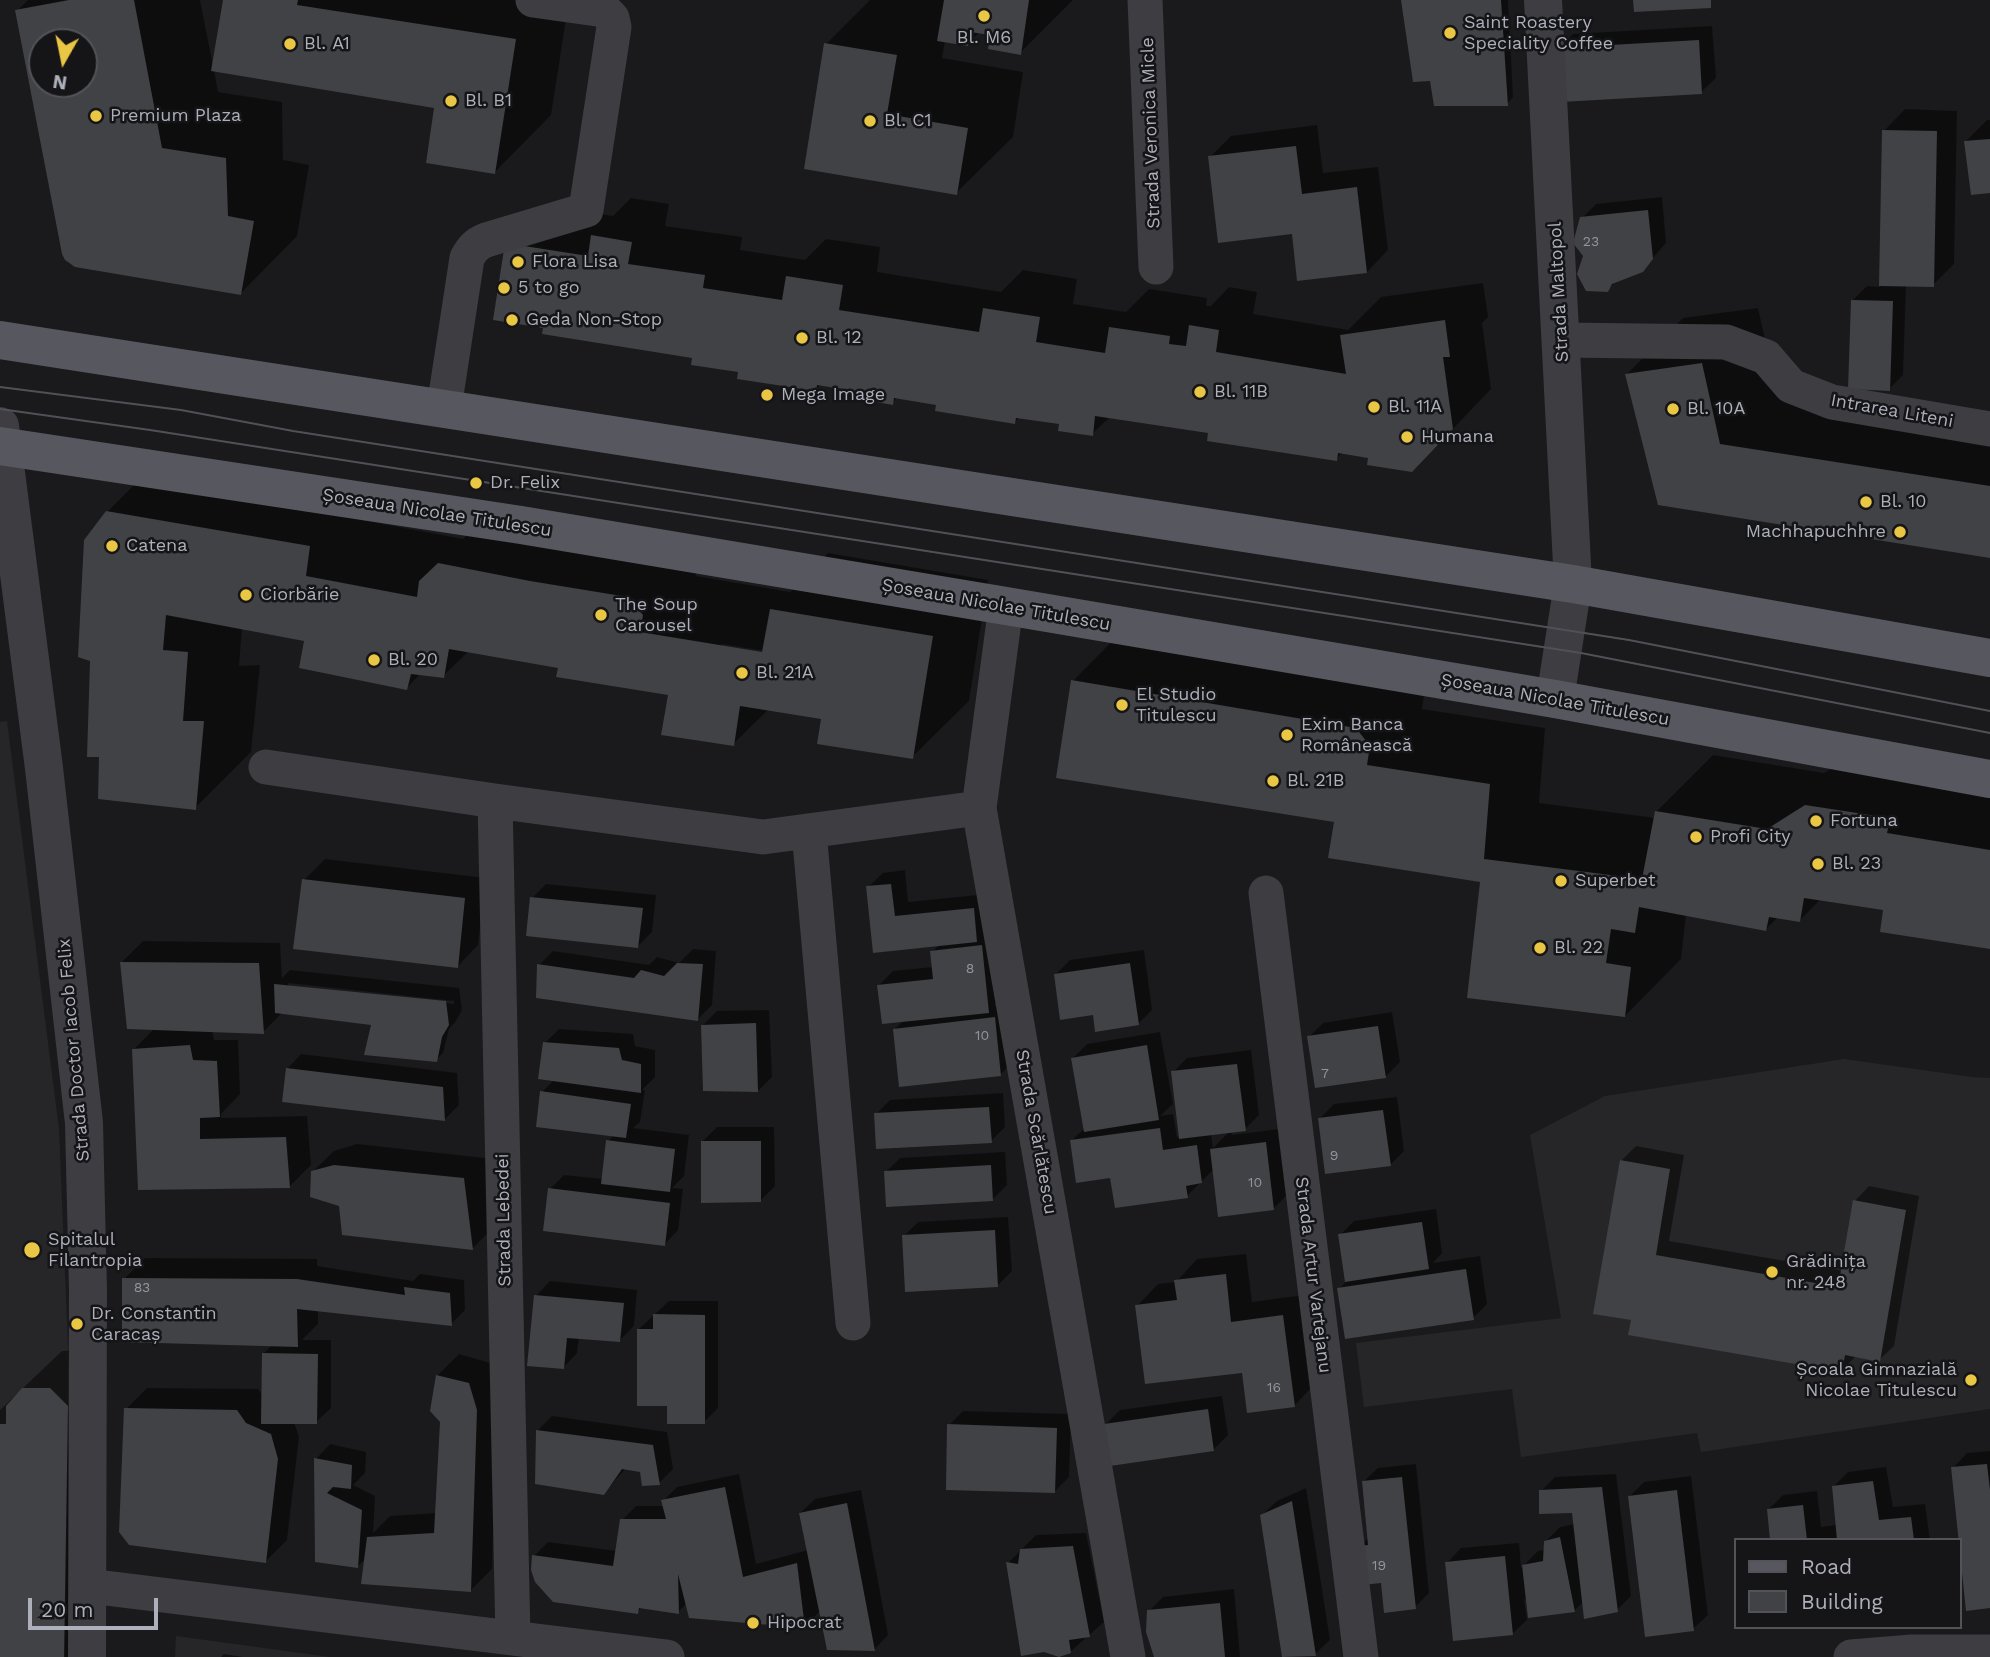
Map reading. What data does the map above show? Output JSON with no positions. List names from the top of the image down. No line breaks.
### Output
{"streets":{"main road":["Șoseaua Nicolae Titulescu"],"street":["Strada Veronica Micle","Strada Maltopol","Intrarea Liteni","Strada Doctor Iacob Felix","Strada Scărlătescu","Strada Lebedei","Strada Artur Vartejanu"]},"crossings":[["Strada Maltopol","Intrarea Liteni"],["Strada Maltopol","Șoseaua Nicolae Titulescu"],["Șoseaua Nicolae Titulescu","Strada Doctor Iacob Felix"],["Șoseaua Nicolae Titulescu","Strada Scărlătescu"]],"places":["Bl. M6","Saint Roastery Speciality Coffee","Bl. A1","Bl. B1","Premium Plaza","Bl. C1","Flora Lisa","5 to go","Geda Non-Stop","Bl. 12","Bl. 11B","Mega Image","Bl. 11A","Bl. 10A","Humana","Dr. Felix","Bl. 10","Machhapuchhre","Catena","Ciorbărie","The Soup Carousel","Bl. 20","Bl. 21A","El Studio Titulescu","Exim Banca Românească","Bl. 21B","Fortuna","Profi City","Bl. 23","Superbet","Bl. 22","Spitalul Filantropia","Grădinița nr. 248","Dr. Constantin Caracaș","Școala Gimnazială Nicolae Titulescu","Hipocrat"],"house_numbers":["23","8","10","7","9","10","83","16","19"],"legend":["Road","Building"],"scale_bar":"20 m","north":"bottom"}
